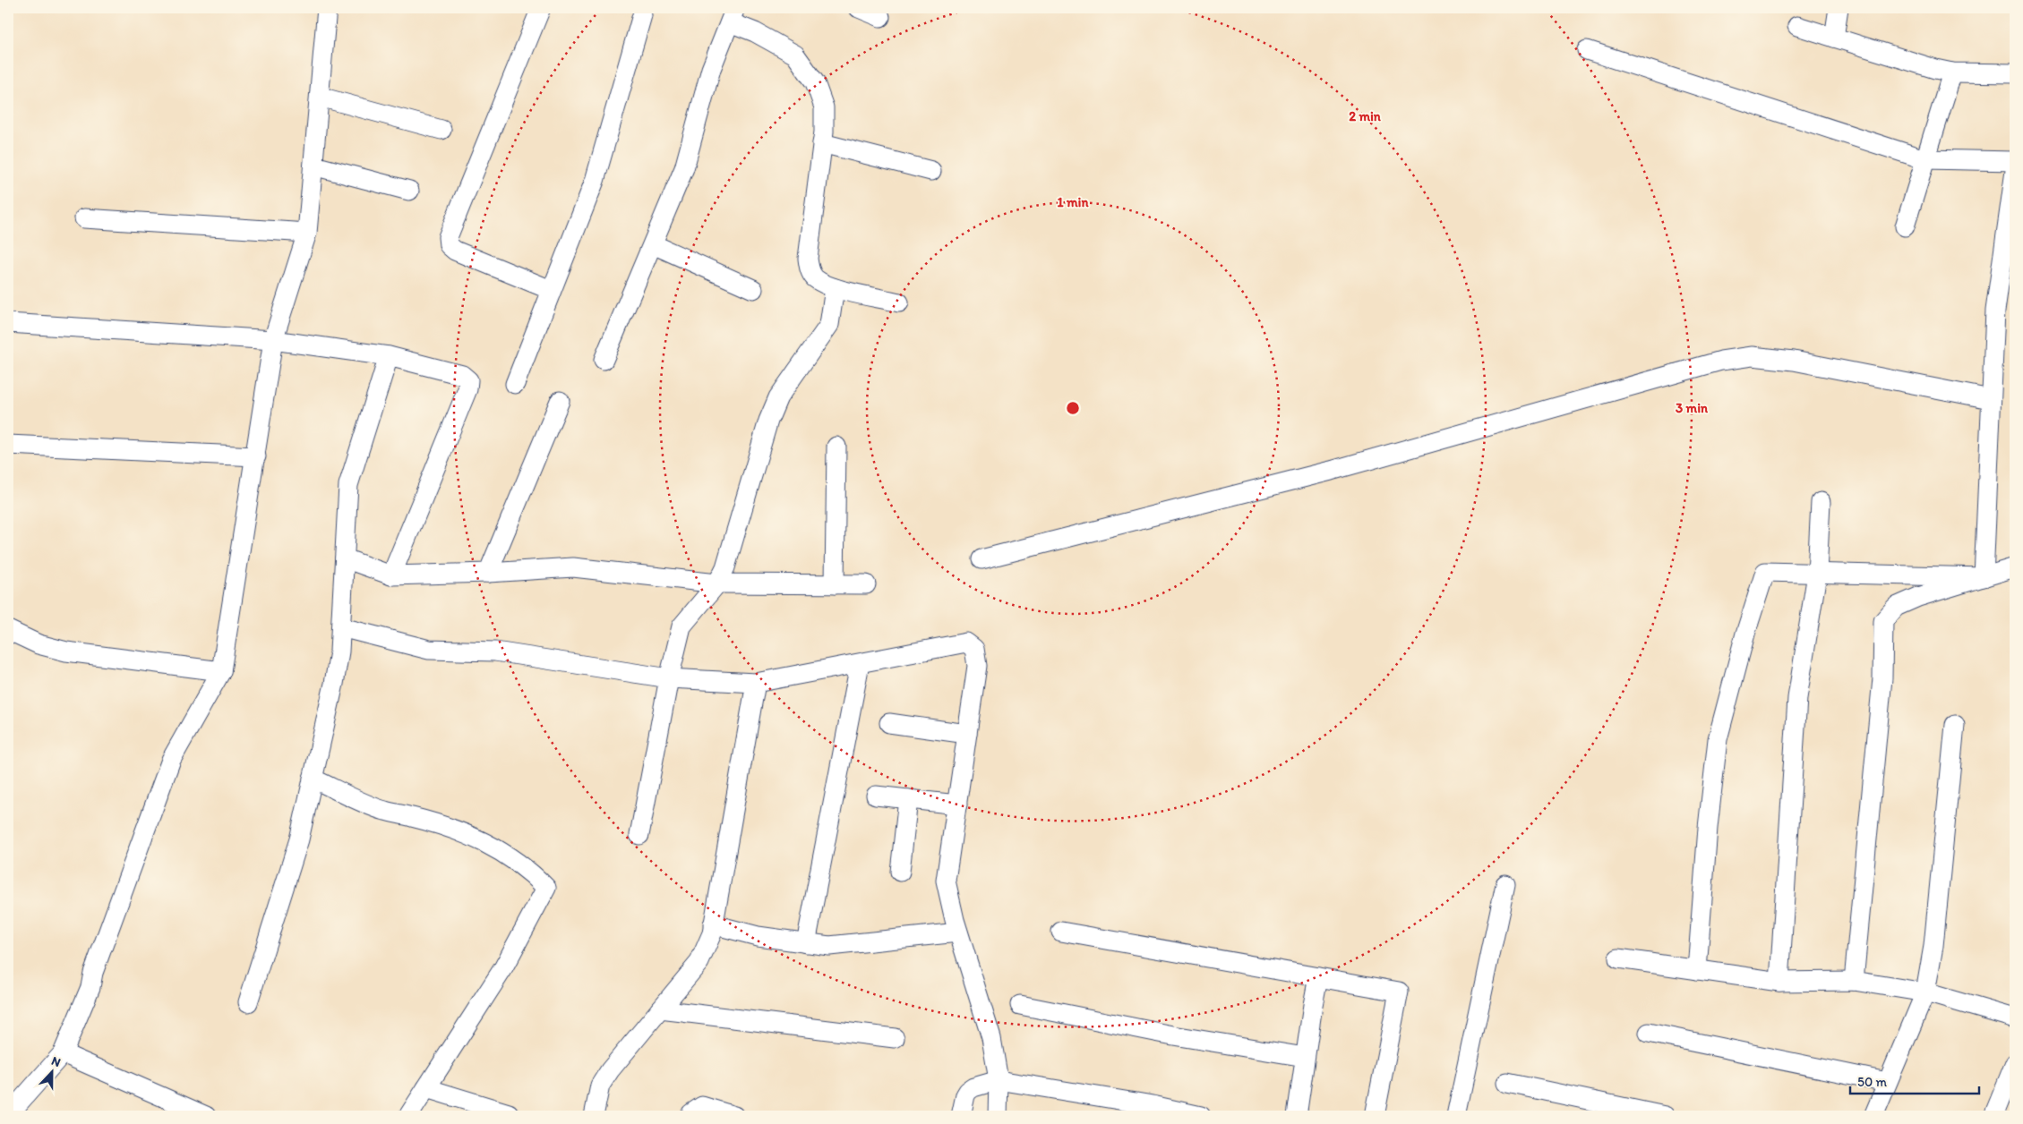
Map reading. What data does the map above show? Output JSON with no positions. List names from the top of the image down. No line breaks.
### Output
{"scale_bar":"50 m","north":"top","rings":["2 min","1 min","3 min"]}
